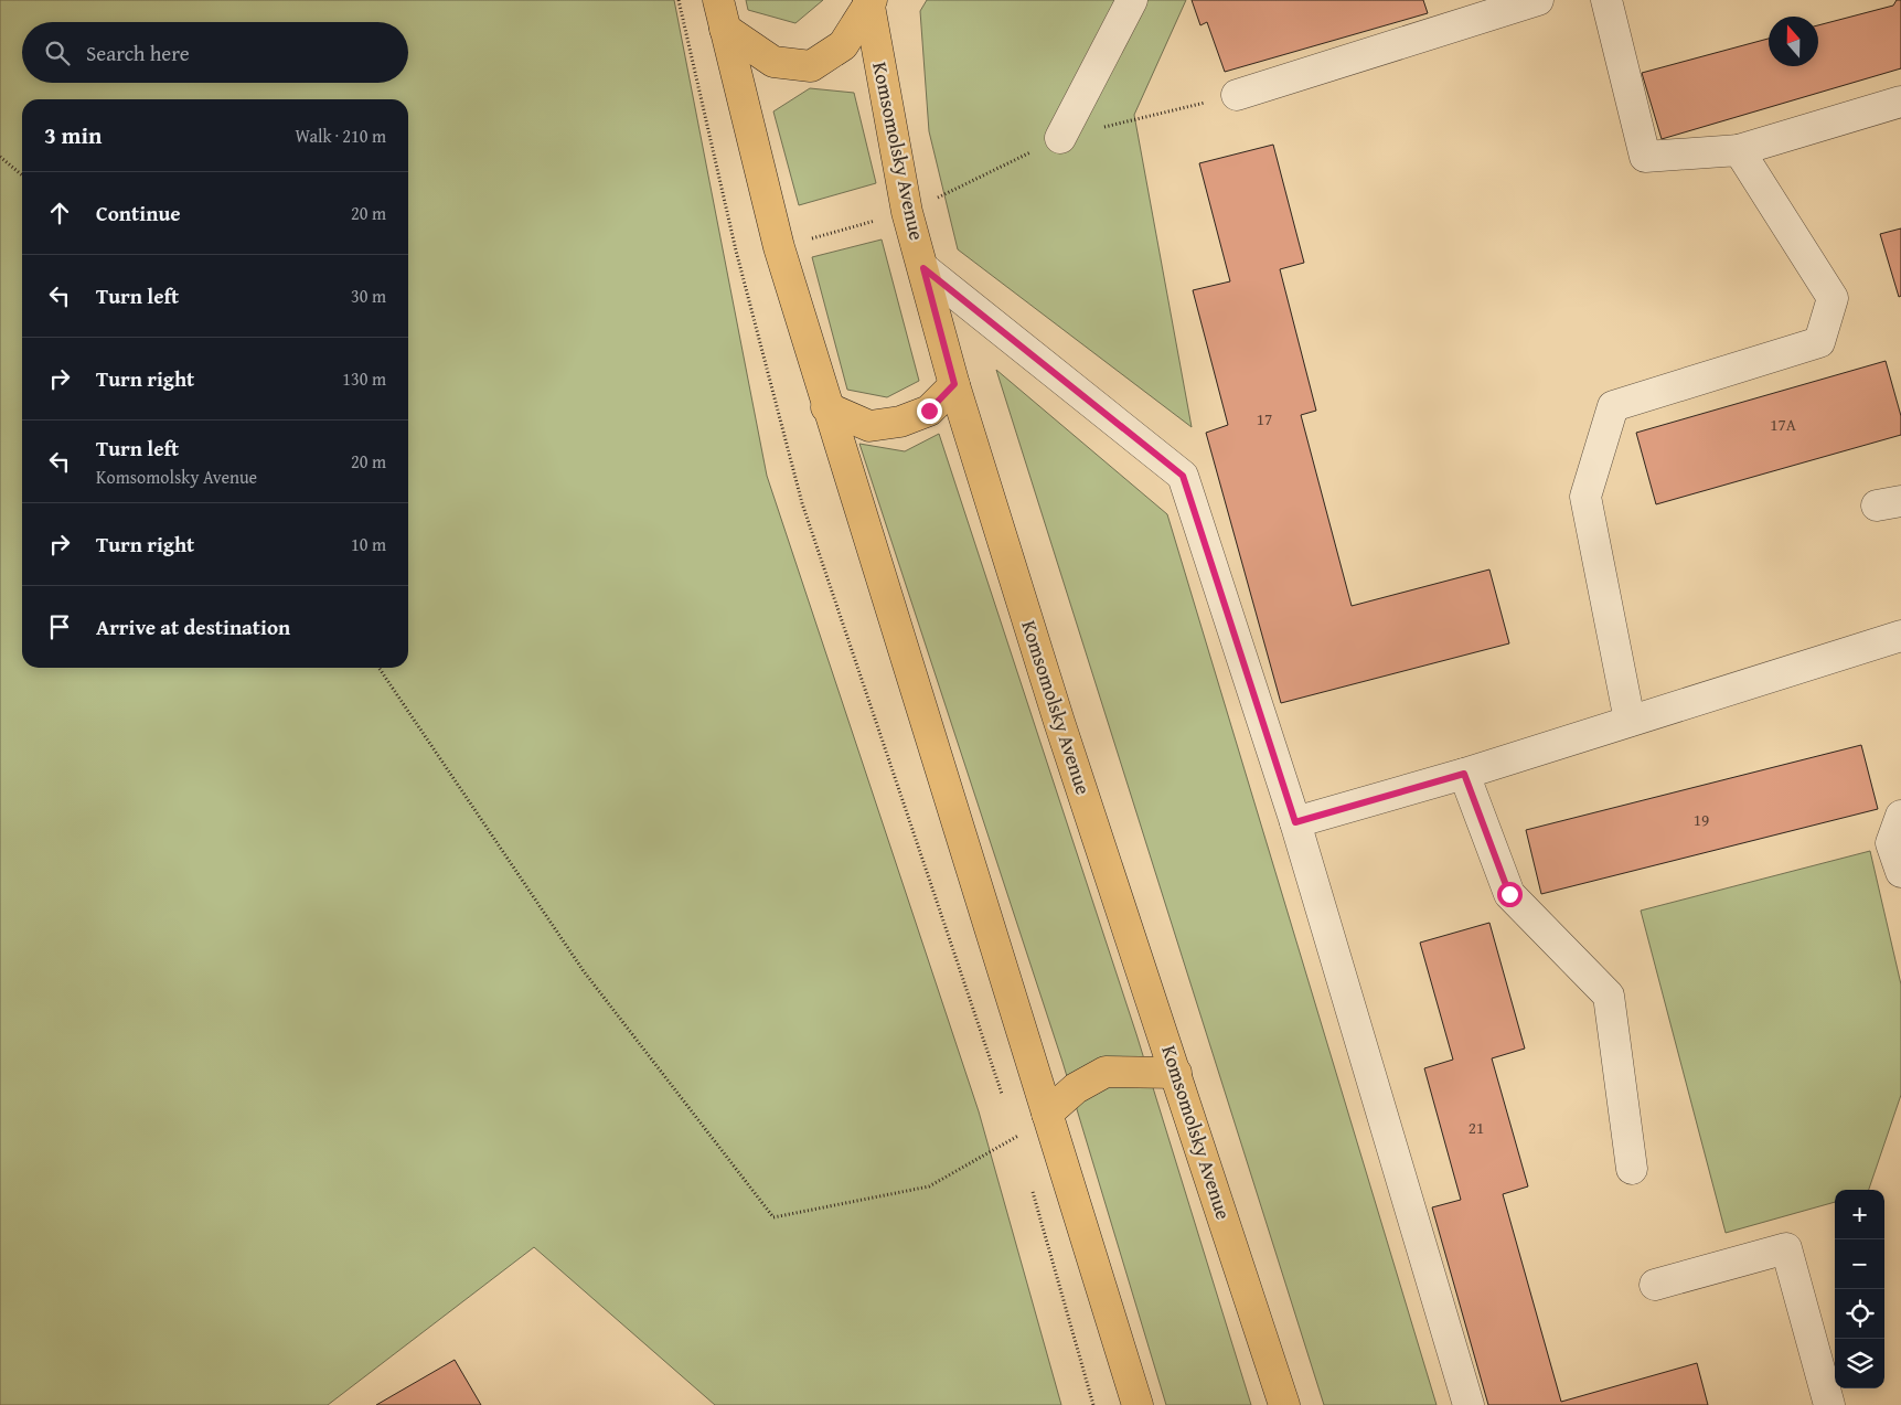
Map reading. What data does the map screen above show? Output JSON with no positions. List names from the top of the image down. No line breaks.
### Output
{"streets":{"main road":["Komsomolsky Avenue"]},"house_numbers":["17","17А","19","21"],"north":"top","page":{"search":"Search here","heading":["3 min","Walk · 210 m"],"list":[["Continue","20 m"],["Turn left","30 m"],["Turn right","130 m"],["Turn left","Komsomolsky Avenue","20 m"],["Turn right","10 m"],"Arrive at destination"],"map_buttons":["+","−"]}}
